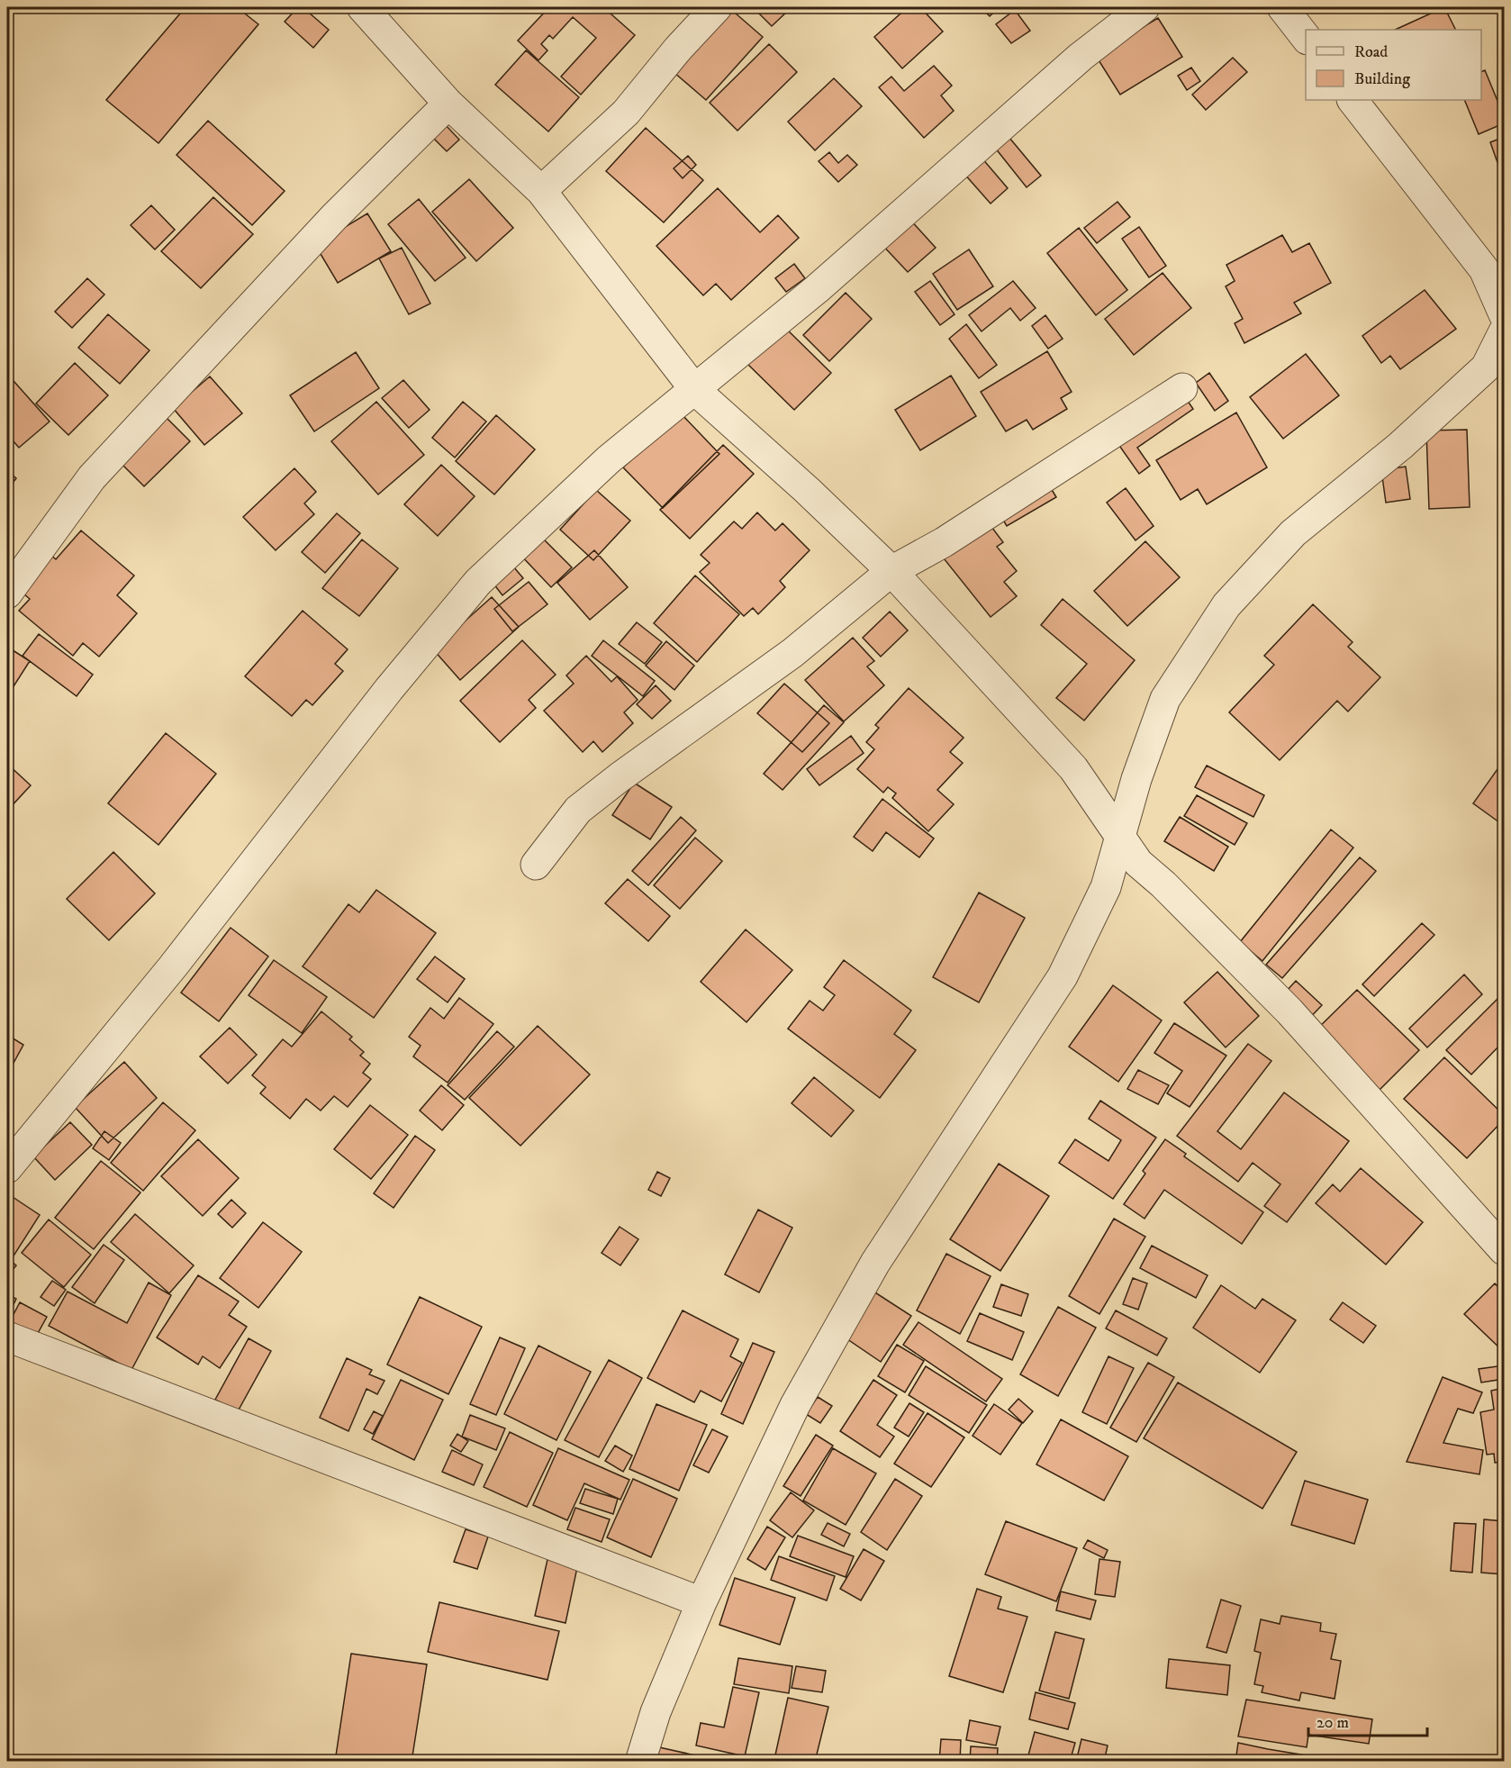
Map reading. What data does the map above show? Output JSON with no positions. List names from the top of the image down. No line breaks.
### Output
{"legend":["Road","Building"],"scale_bar":"20 m"}
